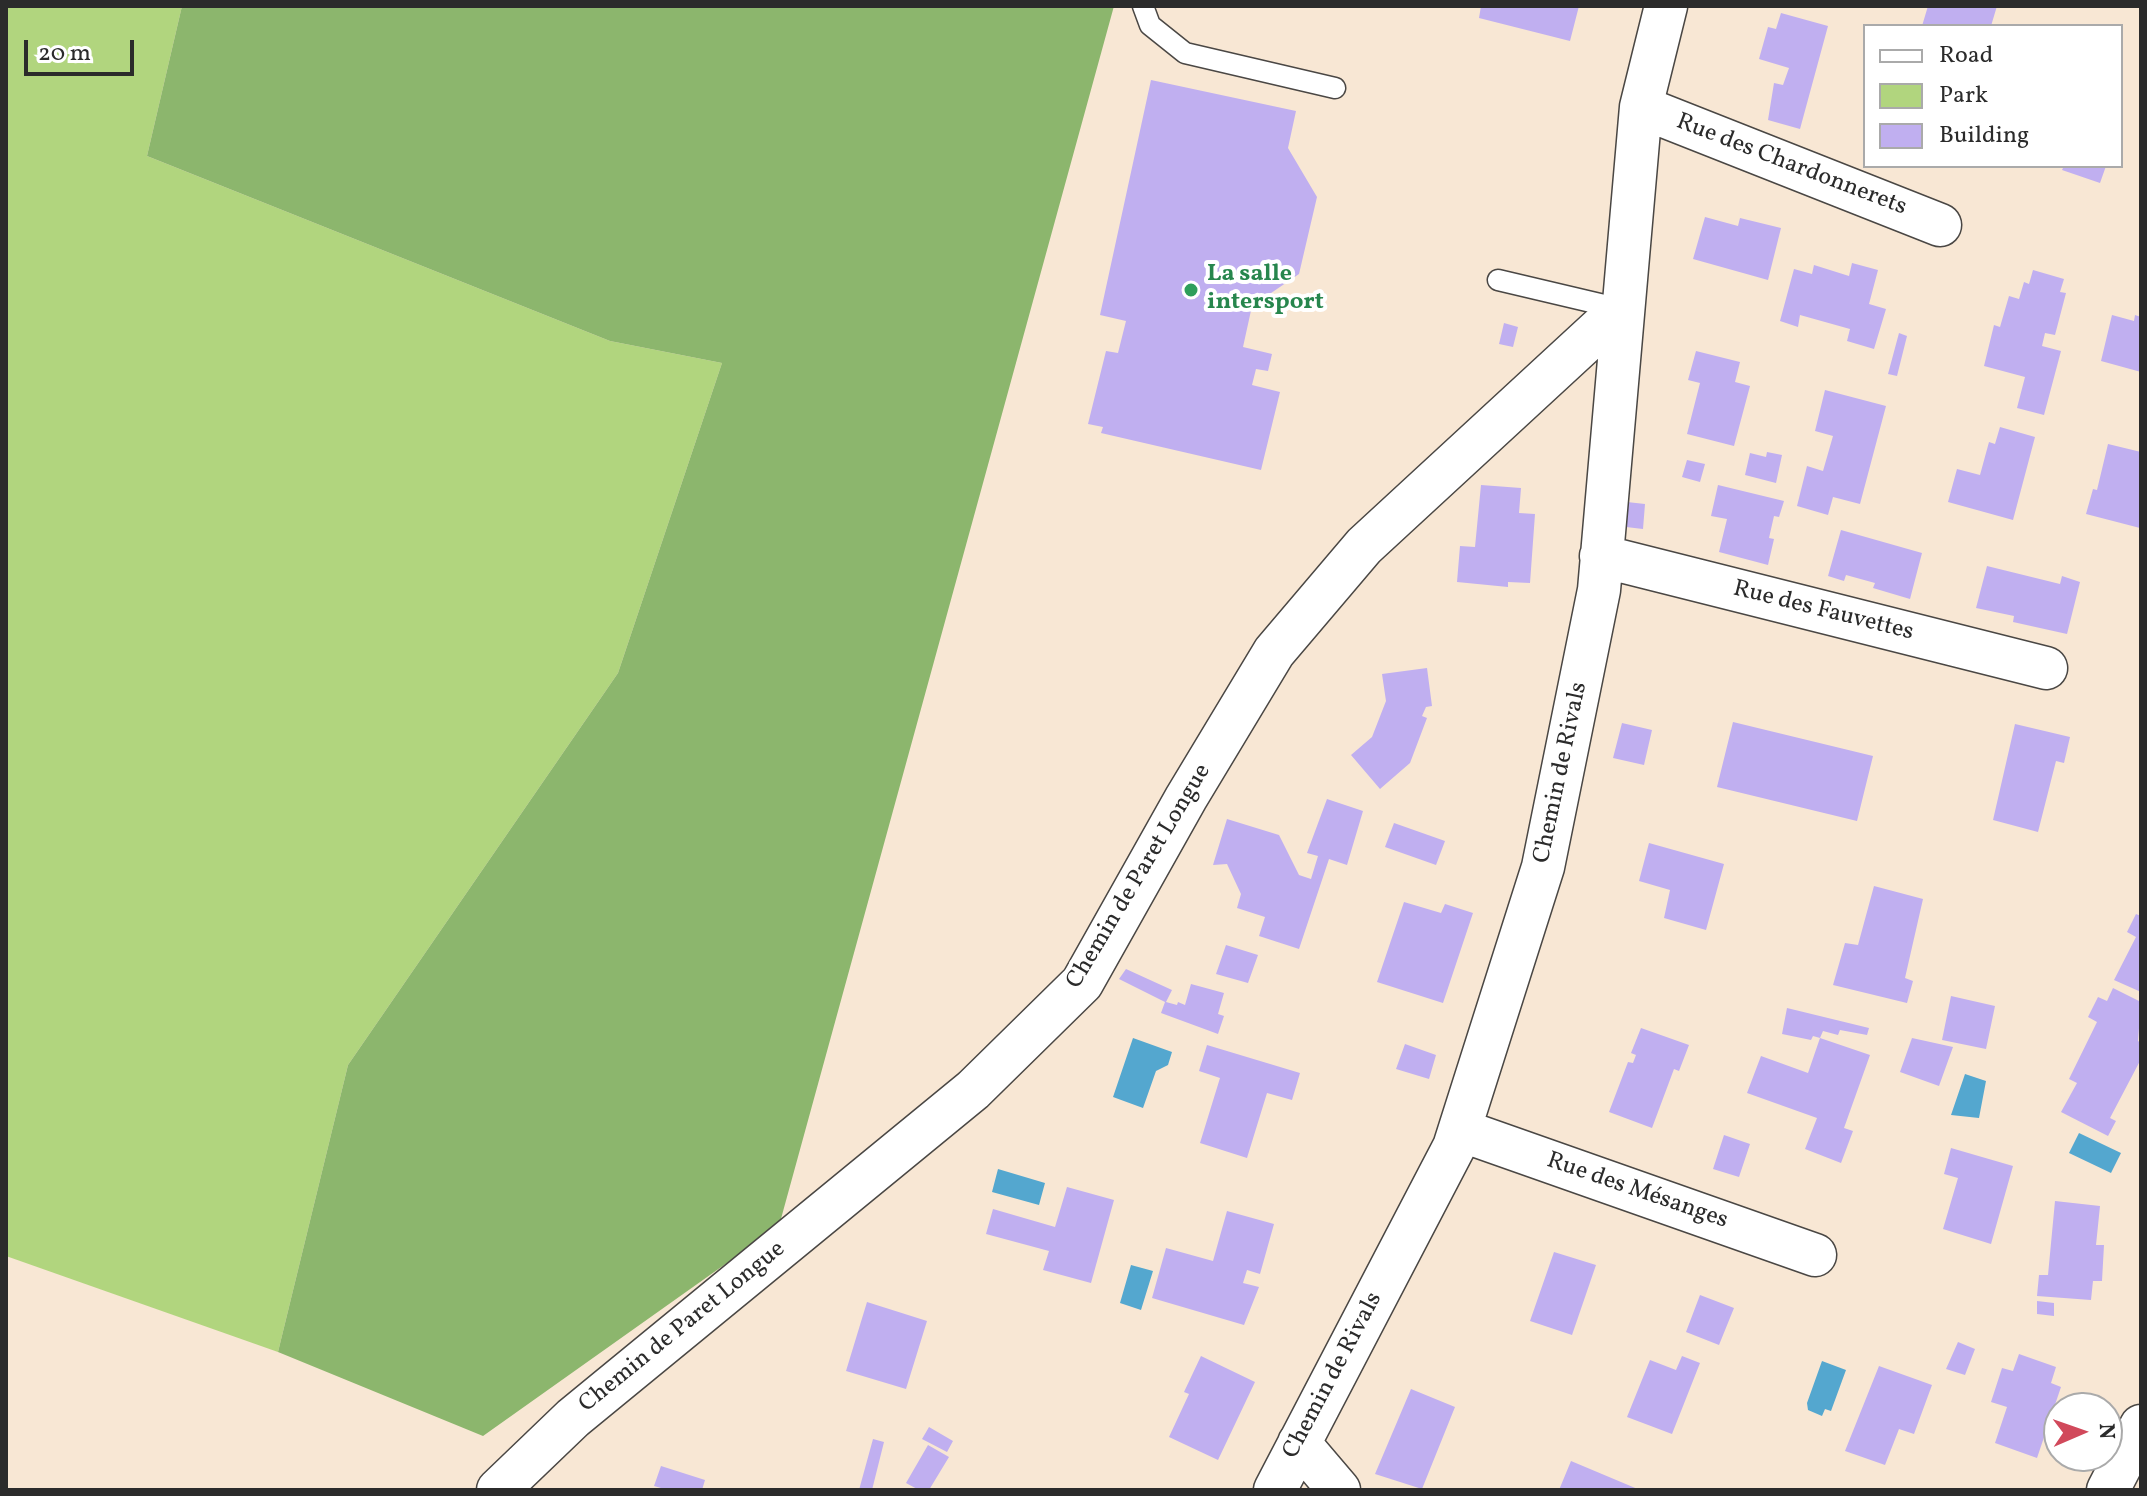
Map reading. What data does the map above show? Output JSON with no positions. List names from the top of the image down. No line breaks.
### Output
{"streets":{"street":["Rue des Chardonnerets","Rue des Fauvettes","Chemin de Rivals","Chemin de Paret Longue","Rue des Mésanges"]},"crossings":[["Rue des Chardonnerets","Chemin de Rivals"],["Rue des Fauvettes","Chemin de Rivals"],["Chemin de Rivals","Chemin de Paret Longue"],["Chemin de Rivals","Rue des Mésanges"]],"places":["La salle intersport"],"legend":["Road","Park","Building"],"scale_bar":"20 m","north":"right"}
